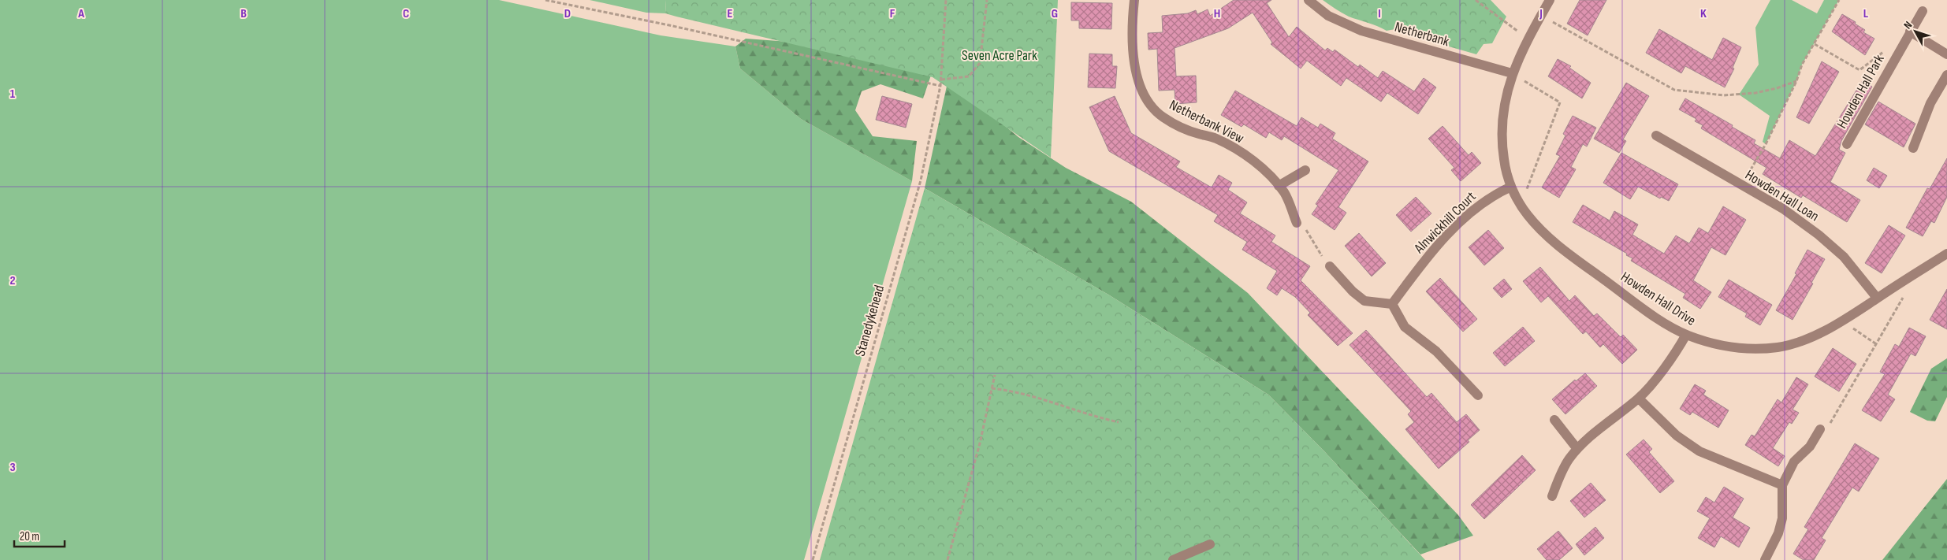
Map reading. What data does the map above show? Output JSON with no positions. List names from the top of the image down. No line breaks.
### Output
{"streets":{"street":["Netherbank","Howden Hall Park","Netherbank View","Howden Hall Loan","Alnwickhill Court","Howden Hall Drive"],"path":["Stanedykehead"]},"crossings":[["Netherbank","Howden Hall Drive"],["Howden Hall Loan","Howden Hall Drive"],["Alnwickhill Court","Howden Hall Drive"]],"parks":["Seven Acre Park"],"scale_bar":"20 m","north":"top left","grid":{"columns":["A","B","C","D","E","F","G","H","I","J","K","L"],"rows":["1","2","3"]}}
